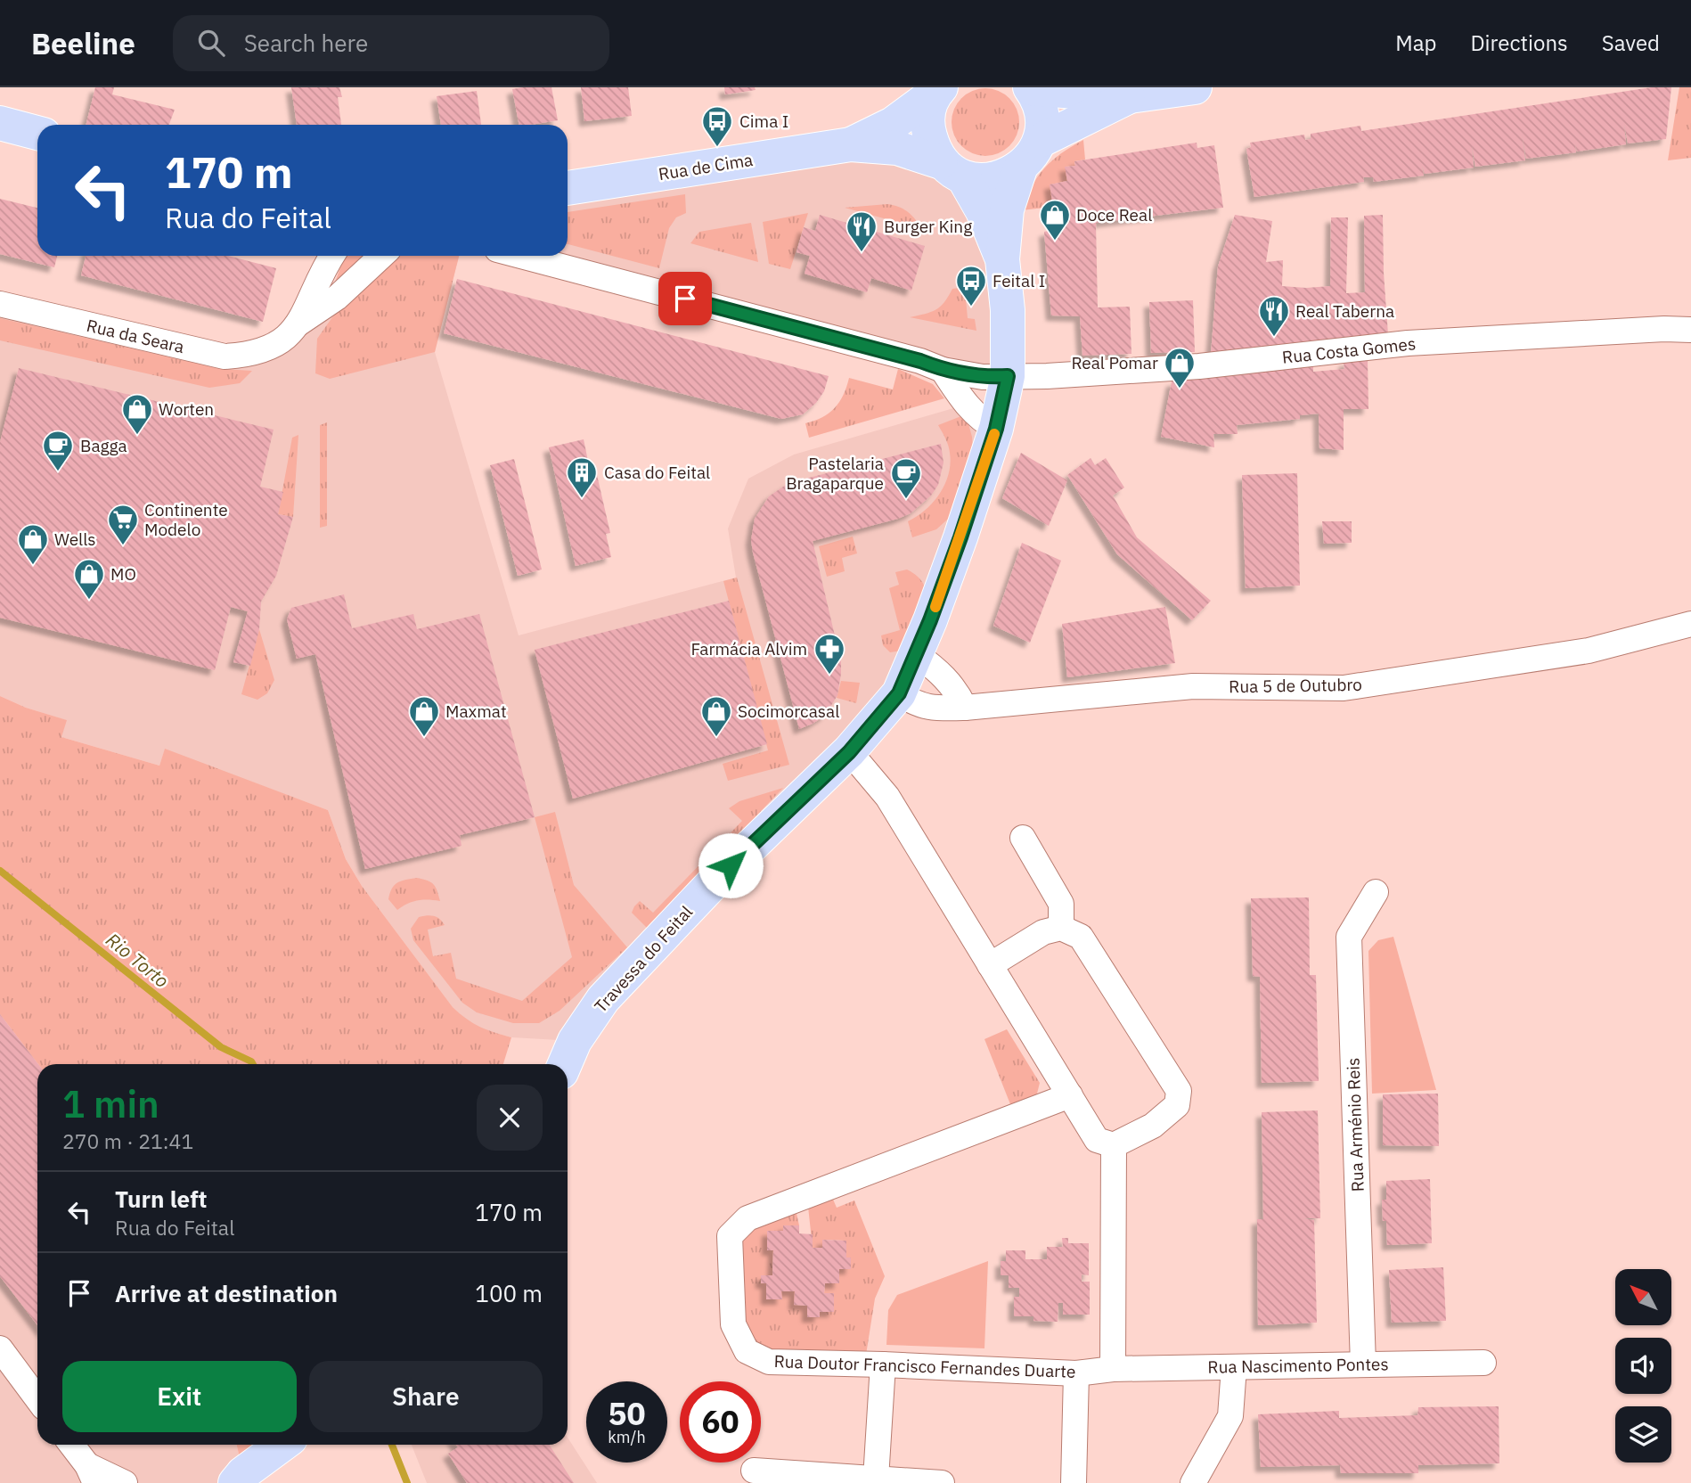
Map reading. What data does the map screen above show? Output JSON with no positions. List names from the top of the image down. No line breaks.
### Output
{"streets":{"main road":["Rua de Cima","Travessa do Feital"],"street":["Rua da Seara","Rua Costa Gomes","Rua 5 de Outubro","Rua Arménio Reis","Rua Nascimento Pontes","Rua Doutor Francisco Fernandes Duarte"]},"crossings":[["Rua Costa Gomes","Travessa do Feital"],["Rua 5 de Outubro","Travessa do Feital"],["Rua Arménio Reis","Rua Nascimento Pontes"],["Rua Nascimento Pontes","Rua Doutor Francisco Fernandes Duarte"]],"water":["Rio Torto"],"places":{"bus stop":["Cima I","Feital I"],"shop":["Doce Real","Real Pomar","Worten","Wells","MO","Maxmat","Socimorcasal"],"restaurant":["Burger King","Real Taberna"],"cafe":["Bagga","Pastelaria Bragaparque"],"building":["Casa do Feital"],"supermarket":["Continente Modelo"],"pharmacy":["Farmácia Alvim"]},"north":"top left","page":{"header":"Beeline","search":"Search here","nav":["Map","Directions","Saved"],"turn":["170 m","Rua do Feital"],"heading":["1 min","270 m · 21:41"],"list":[{"name":"Turn left","note":"Rua do Feital","value":"170 m"},{"name":"Arrive at destination","value":"100 m"}],"buttons":["Exit","Share"],"speed":"50 km/h","limit":"60"}}
